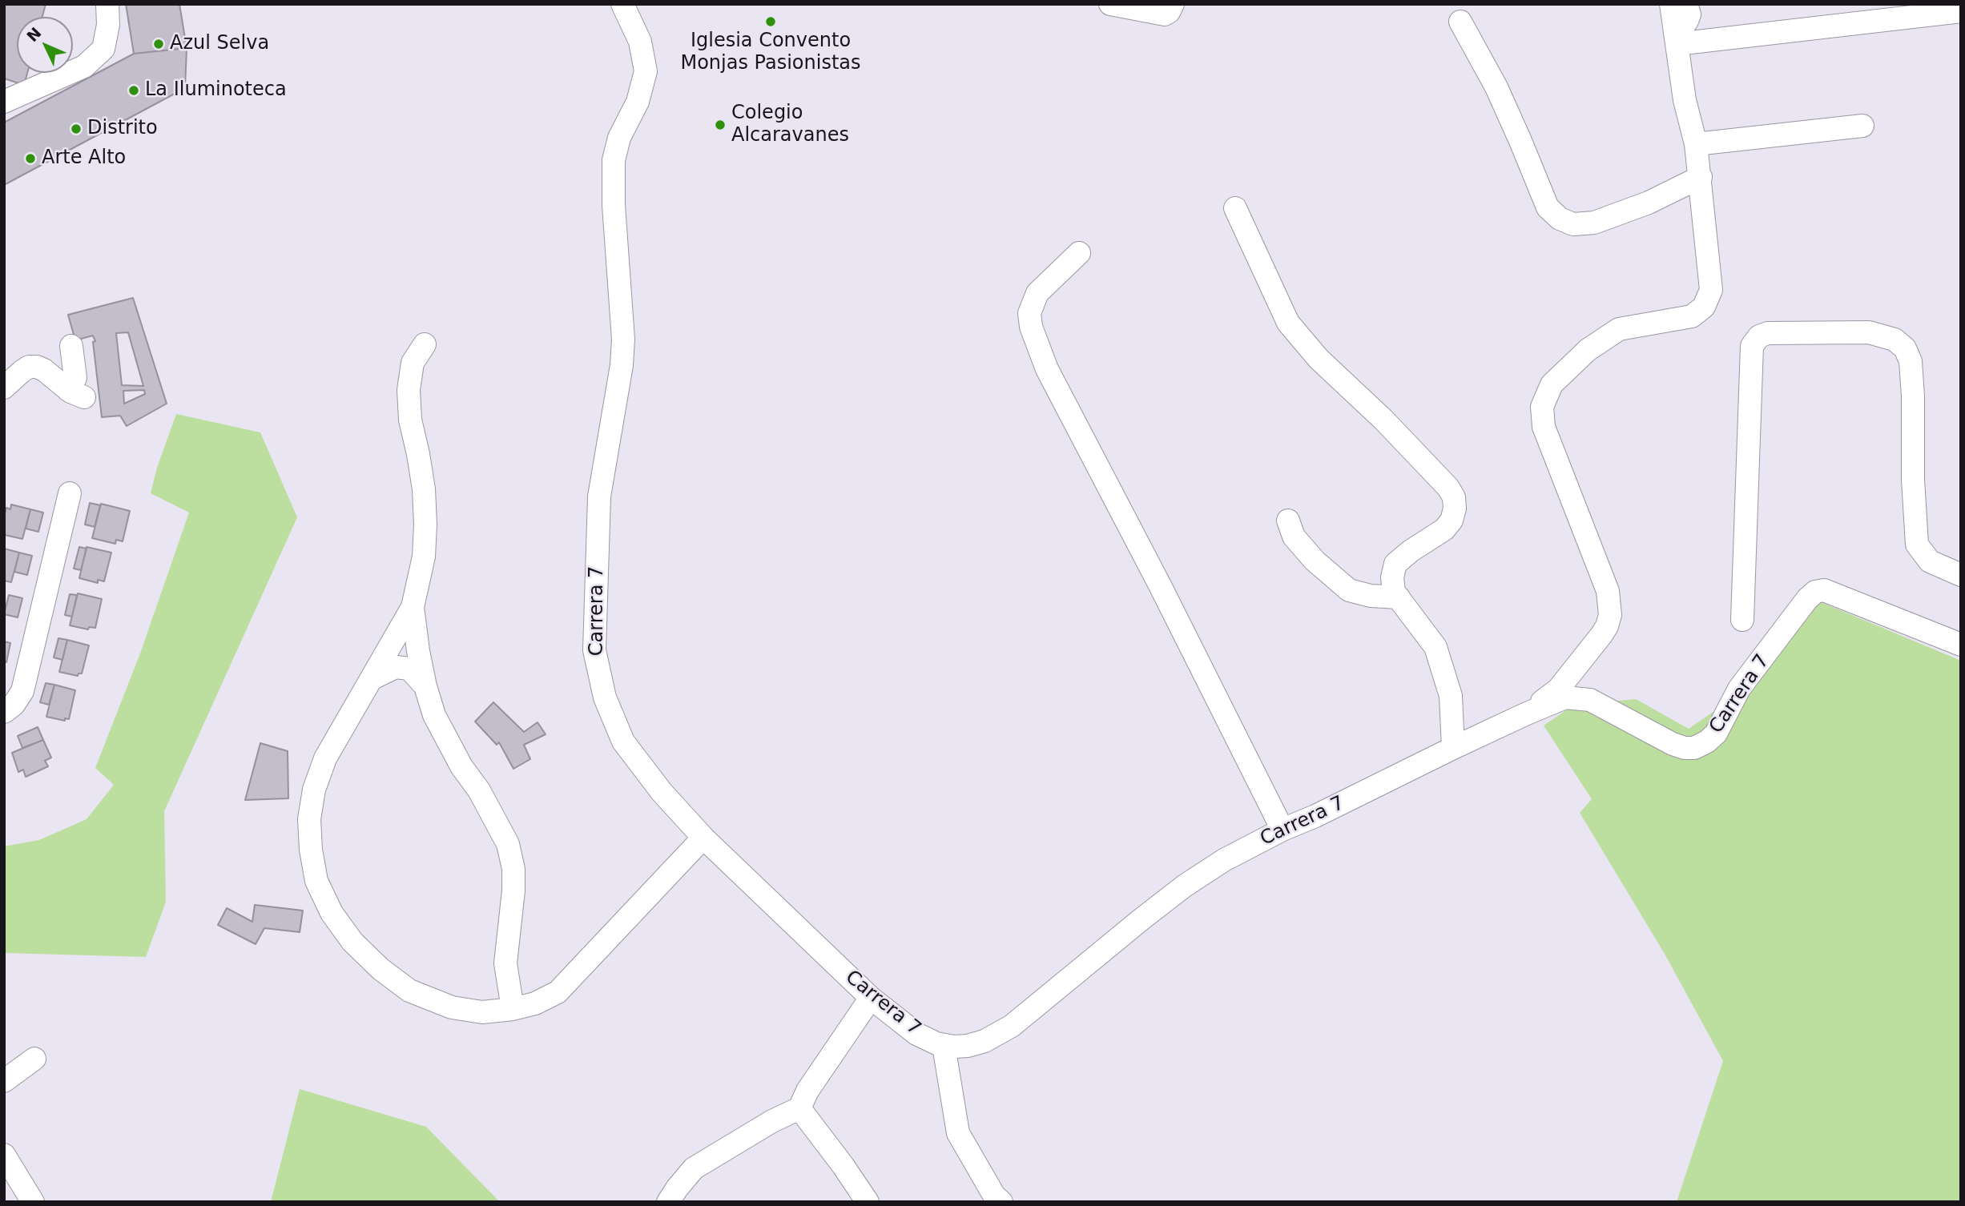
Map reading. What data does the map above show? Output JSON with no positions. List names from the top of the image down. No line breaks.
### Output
{"streets":{"street":["Carrera 7"]},"places":["Iglesia Convento Monjas Pasionistas","Azul Selva","La Iluminoteca","Colegio Alcaravanes","Distrito","Arte Alto"],"north":"top left"}
